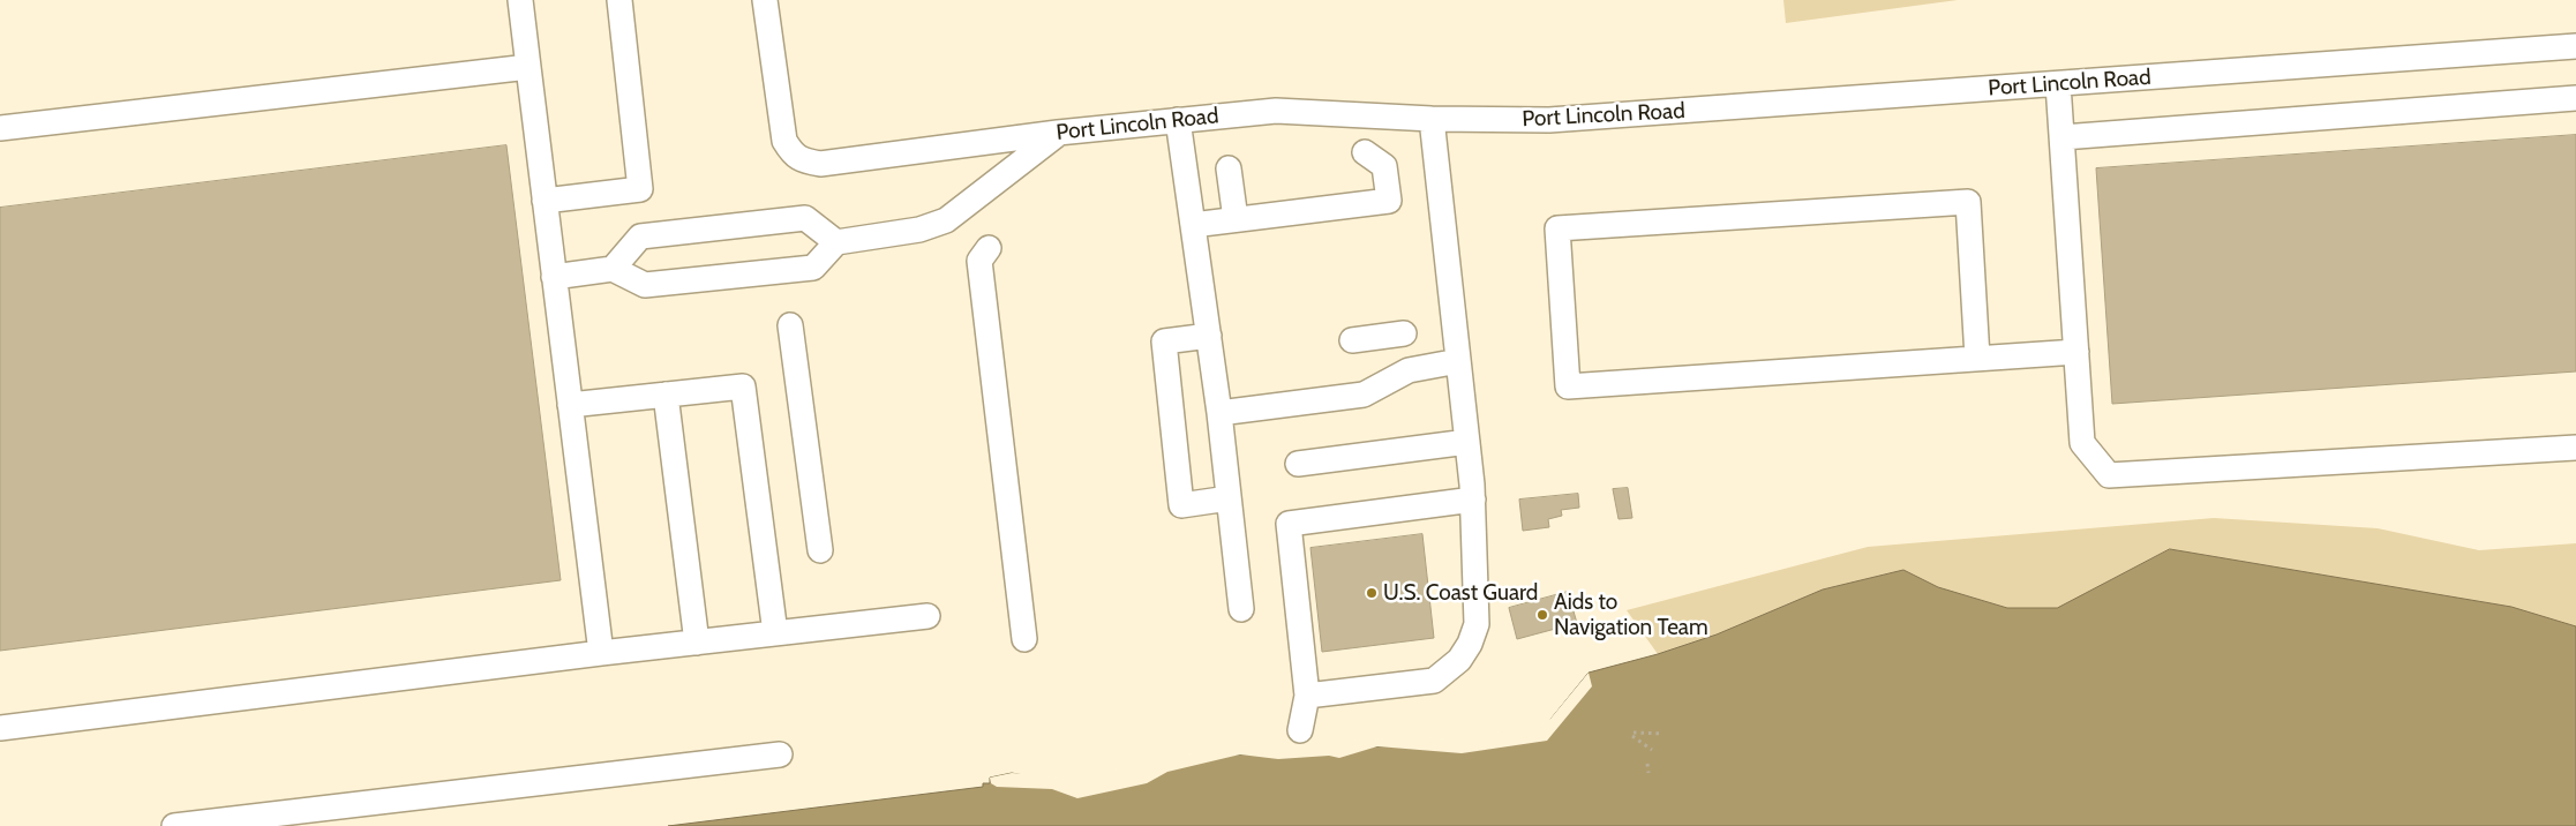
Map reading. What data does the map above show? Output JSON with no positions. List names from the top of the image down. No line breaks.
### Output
{"streets":{"street":["Port Lincoln Road"]},"places":["U.S. Coast Guard","Aids to Navigation Team"]}
